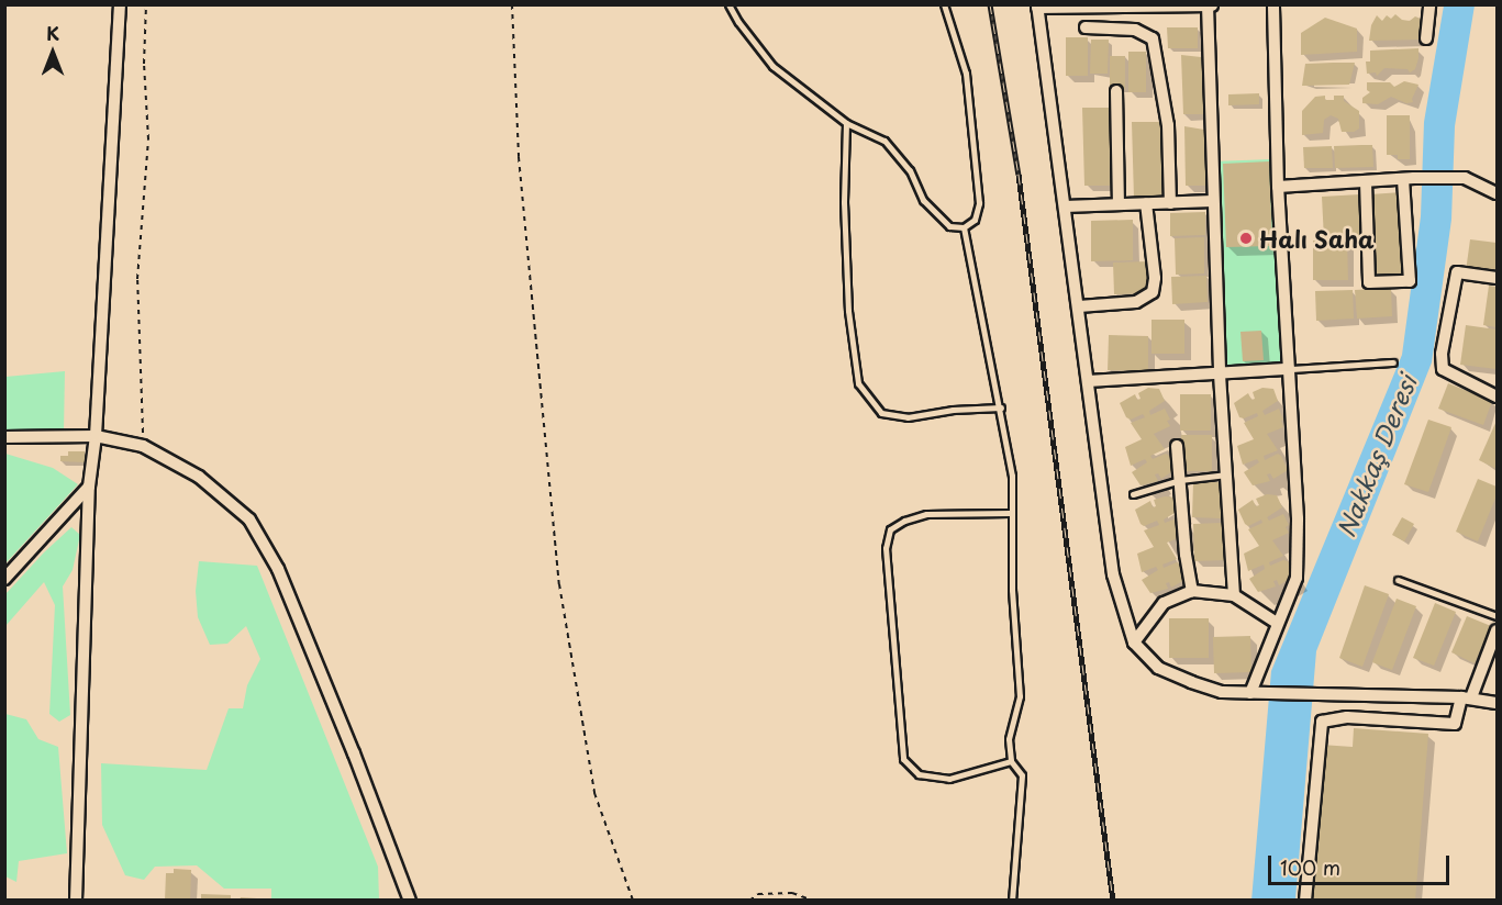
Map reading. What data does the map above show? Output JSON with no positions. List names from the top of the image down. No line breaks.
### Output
{"water":["Nakkaş Deresi"],"places":["Halı Saha"],"scale_bar":"100 m","north":"top"}
